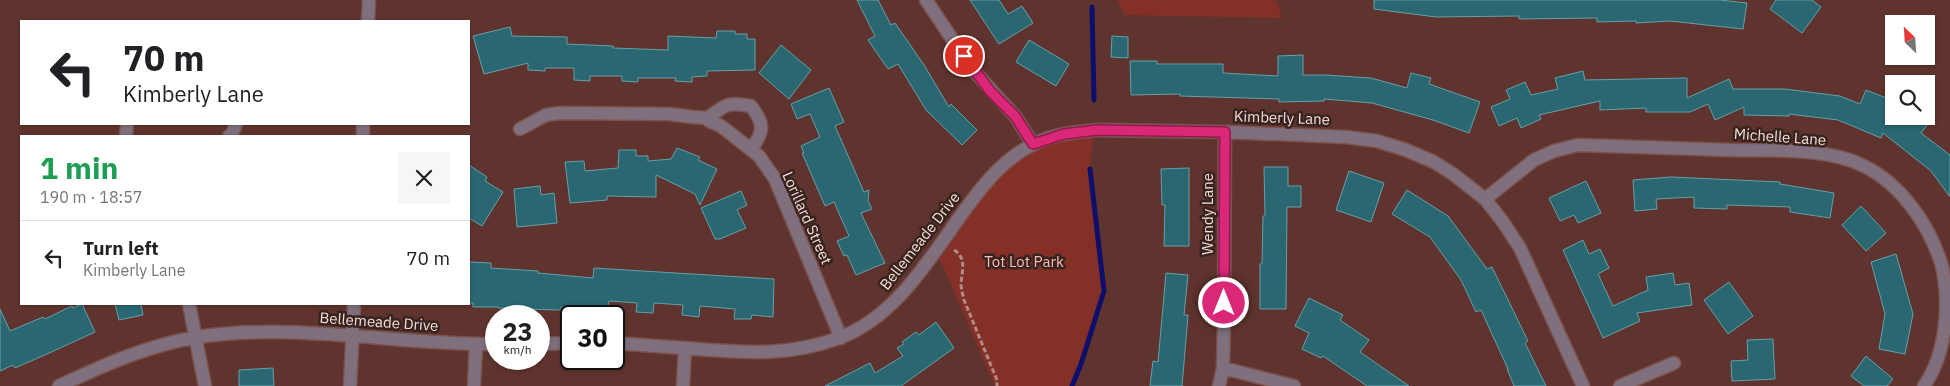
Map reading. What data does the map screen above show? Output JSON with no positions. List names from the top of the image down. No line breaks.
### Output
{"streets":{"street":["Kimberly Lane","Michelle Lane","Wendy Lane","Lorillard Street","Bellemeade Drive"]},"crossings":[["Kimberly Lane","Michelle Lane"],["Kimberly Lane","Wendy Lane"],["Kimberly Lane","Bellemeade Drive"],["Lorillard Street","Bellemeade Drive"]],"parks":["Tot Lot Park"],"north":"top left","page":{"turn":["70 m","Kimberly Lane"],"heading":["1 min","190 m · 18:57"],"list":[{"name":"Turn left","note":"Kimberly Lane","value":"70 m"}],"speed":"23 km/h","limit":"30"}}
